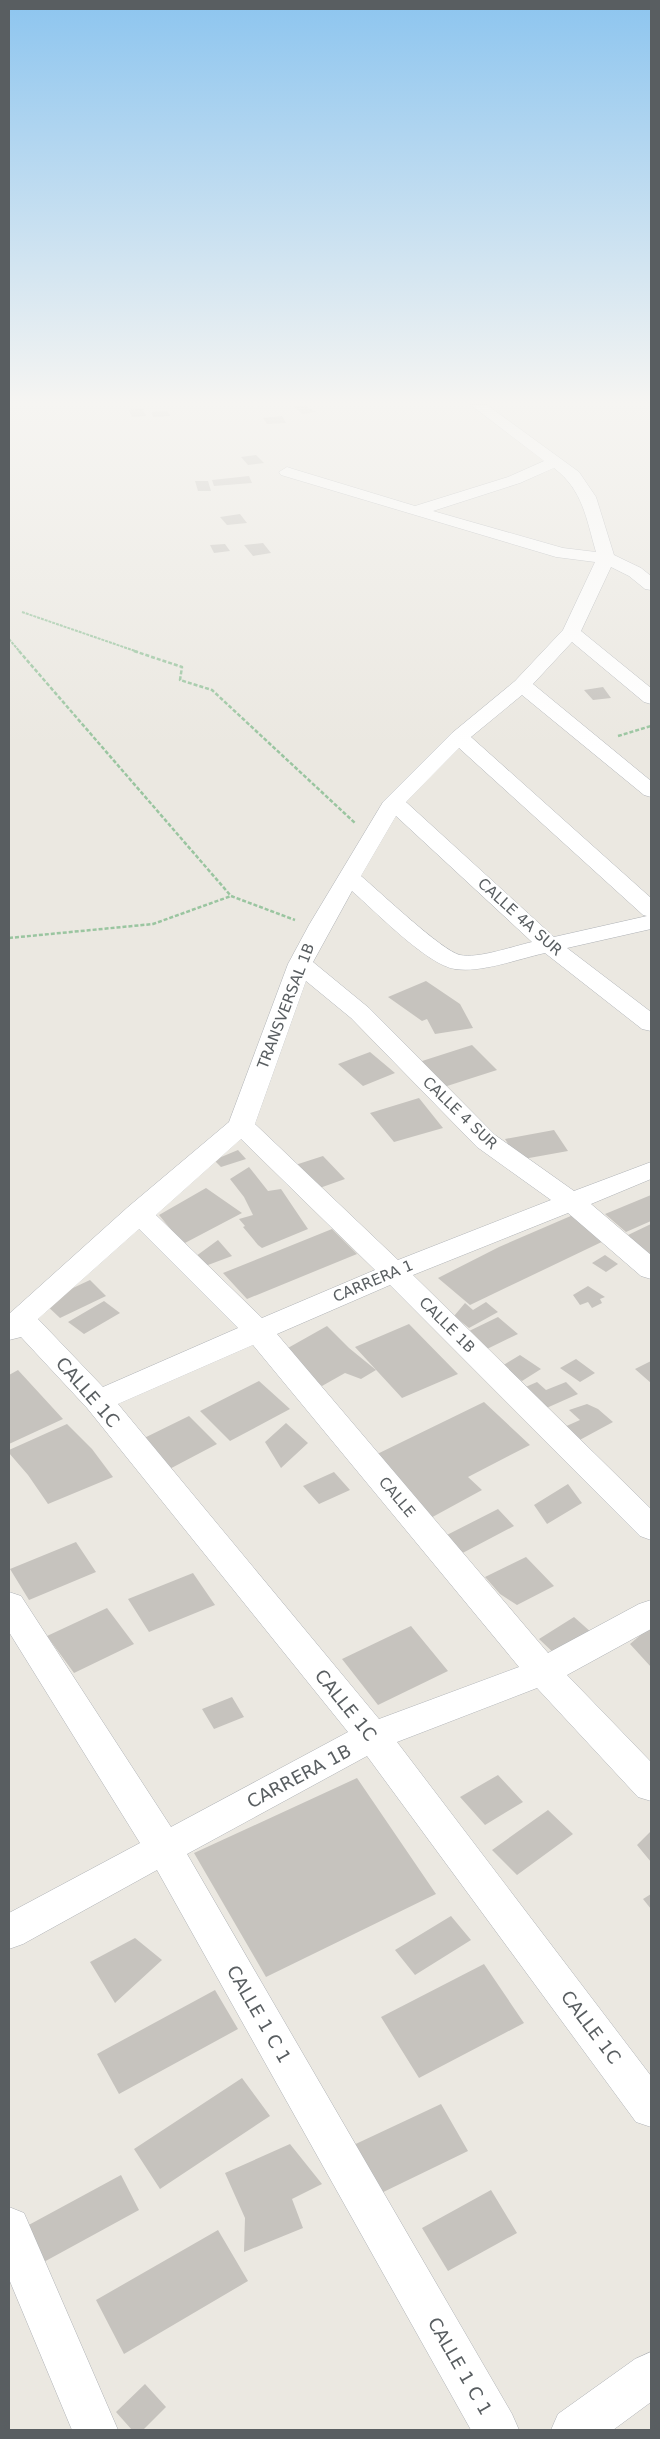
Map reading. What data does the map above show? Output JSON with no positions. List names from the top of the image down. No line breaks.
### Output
{"streets":{"street":["CALLE 4A SUR","TRANSVERSAL 1B","CALLE 4 SUR","CARRERA 1","CALLE 1B","CALLE 1C","CALLE","CARRERA 1B","CALLE 1 C 1"]},"crossings":[["CALLE 4A SUR","TRANSVERSAL 1B"],["TRANSVERSAL 1B","CALLE 4 SUR"],["TRANSVERSAL 1B","CALLE 1B"],["TRANSVERSAL 1B","CALLE 1C"],["TRANSVERSAL 1B","CALLE"],["CALLE 4 SUR","CARRERA 1"],["CARRERA 1","CALLE 1B"],["CARRERA 1","CALLE 1C"],["CARRERA 1","CALLE"],["CALLE 1C","CARRERA 1B"],["CALLE","CARRERA 1B"],["CARRERA 1B","CALLE 1 C 1"]]}
